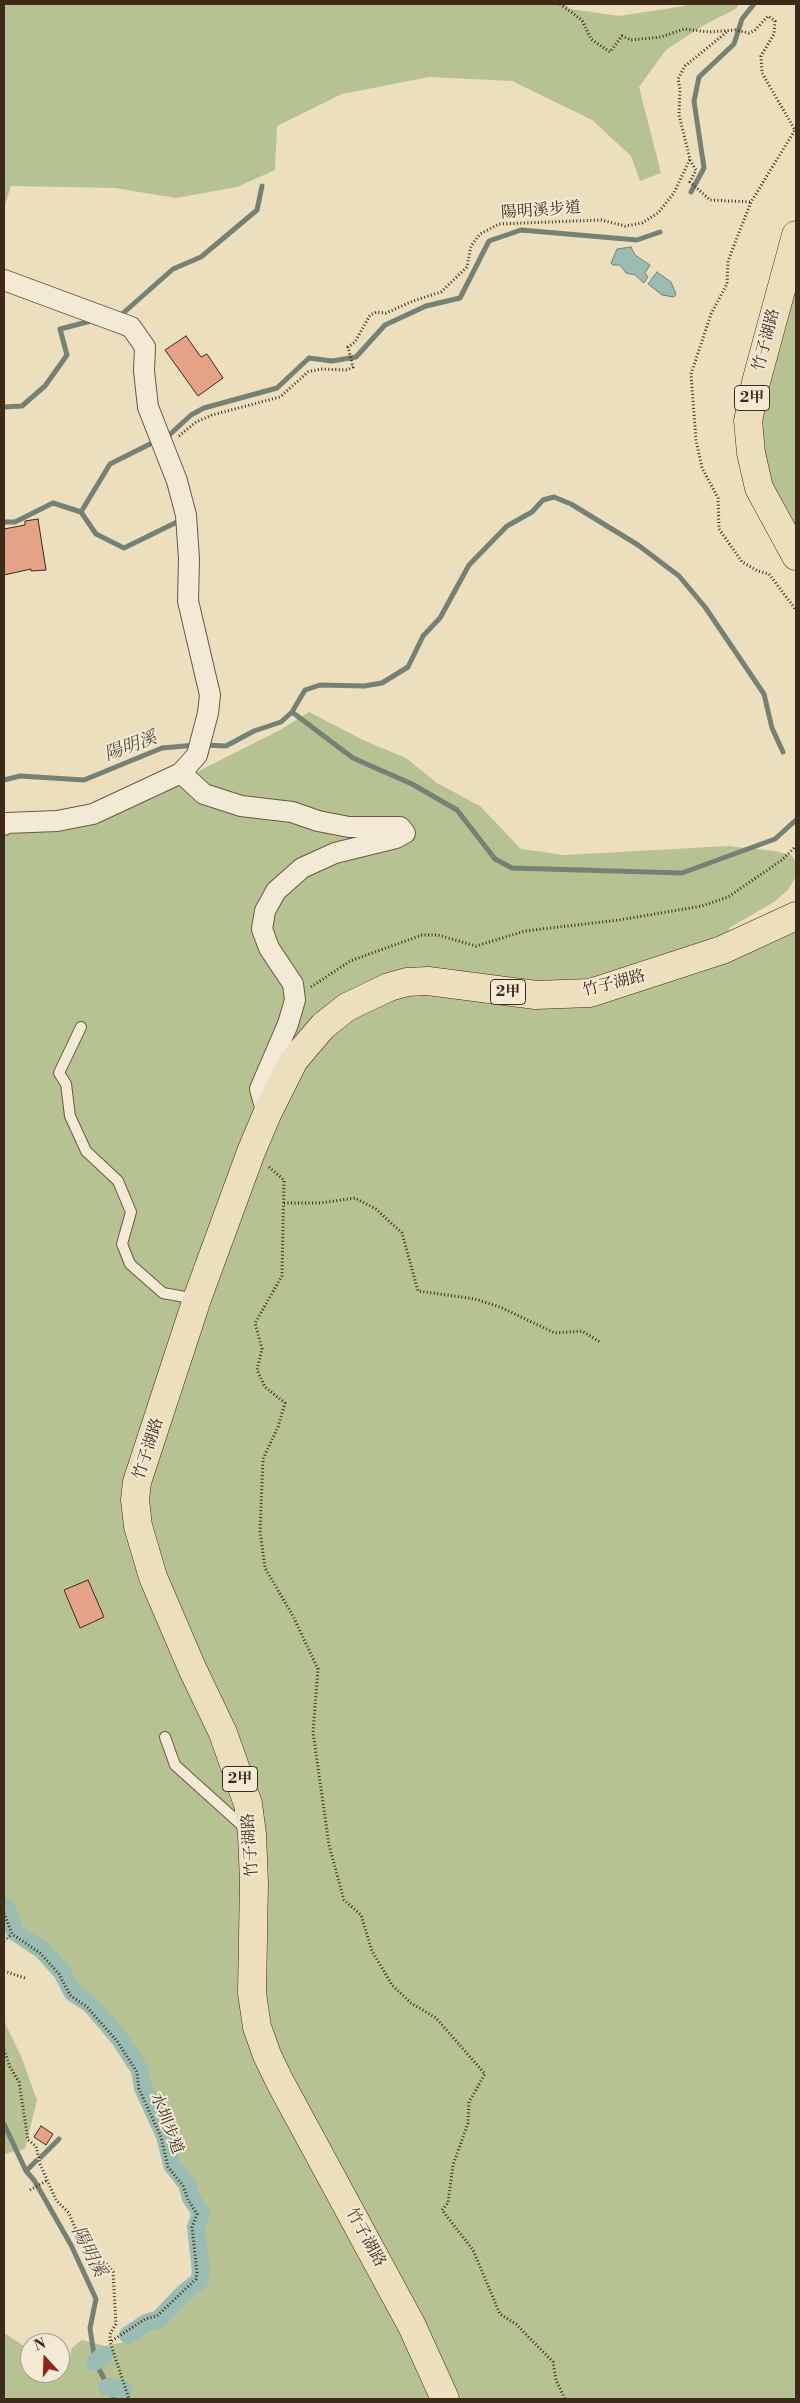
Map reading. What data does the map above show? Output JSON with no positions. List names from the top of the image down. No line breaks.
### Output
{"streets":{"main road":["竹子湖路","2甲"],"path":["陽明溪步道","水圳步道"]},"water":["陽明溪"],"north":"top"}
